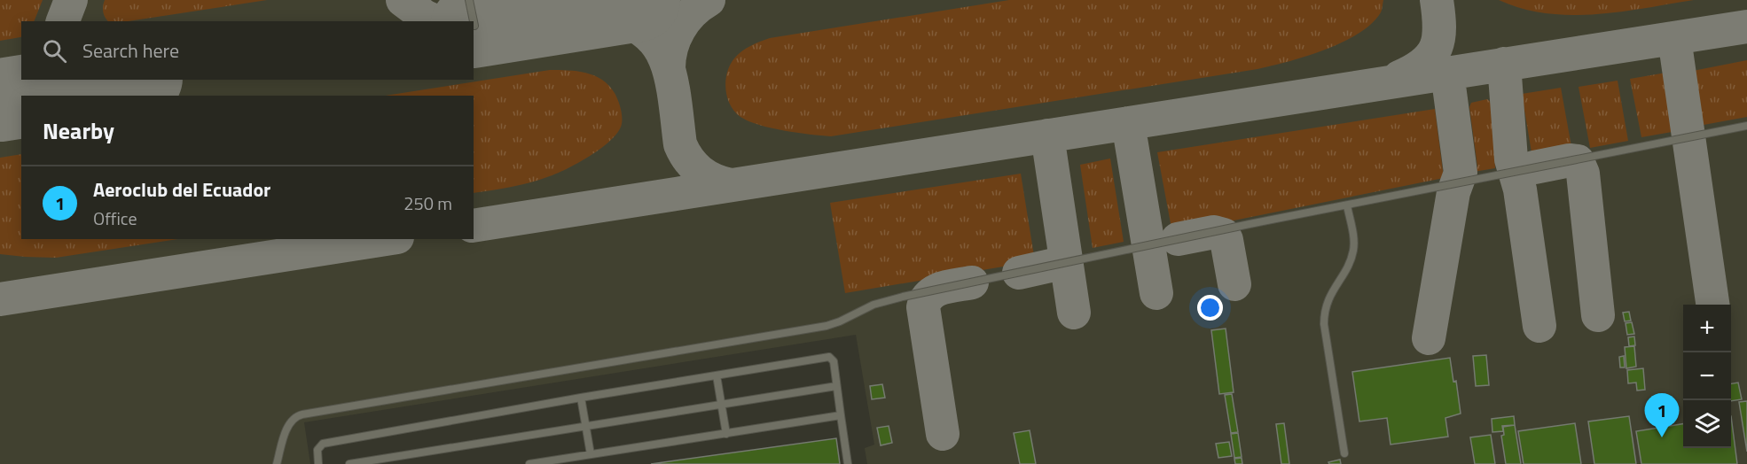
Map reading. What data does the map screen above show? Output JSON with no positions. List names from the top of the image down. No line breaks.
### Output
{"page":{"search":"Search here","heading":"Nearby","list":[{"mark":"1","name":"Aeroclub del Ecuador","note":"Office","value":"250 m"}],"map_buttons":["+","−"],"pins":"1"}}
